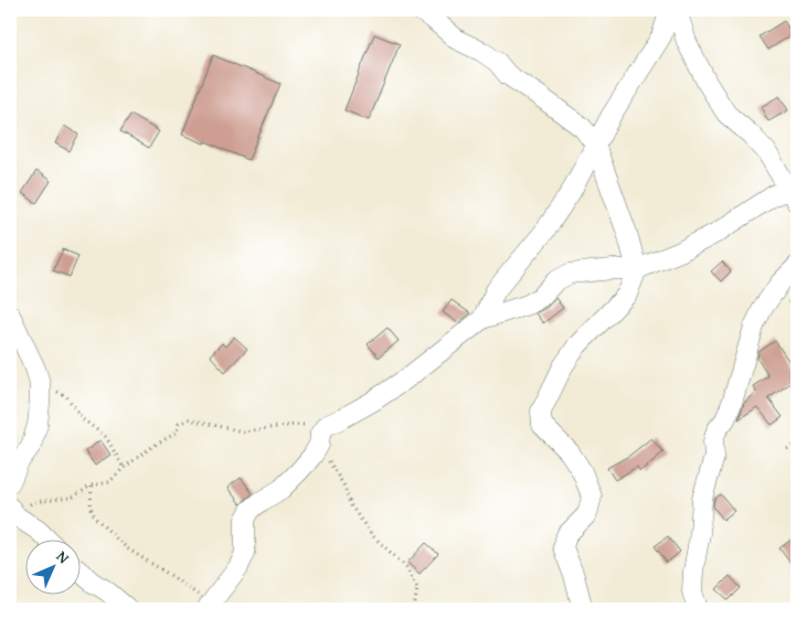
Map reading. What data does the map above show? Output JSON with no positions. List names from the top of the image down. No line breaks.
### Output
{"north":"top right"}
